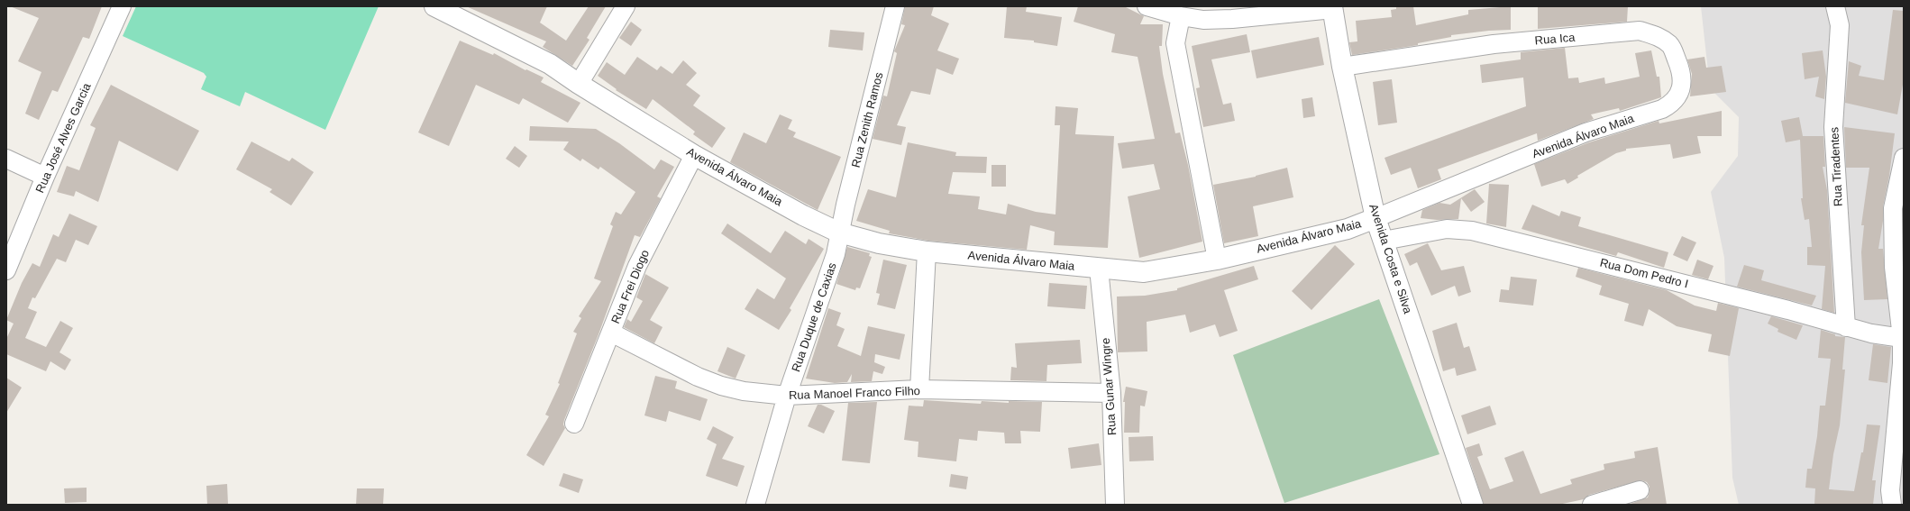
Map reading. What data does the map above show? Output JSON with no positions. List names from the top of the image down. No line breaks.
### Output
{"streets":{"street":["Rua Ica","Rua Zenith Ramos","Avenida Álvaro Maia","Rua José Alves Garcia","Rua Tiradentes","Avenida Costa e Silva","Rua Dom Pedro I","Rua Frei Diogo","Rua Duque de Caxias","Rua Gunar Wingre","Rua Manoel Franco Filho"]},"crossings":[["Rua Ica","Avenida Álvaro Maia"],["Rua Ica","Avenida Costa e Silva"],["Rua Zenith Ramos","Avenida Álvaro Maia"],["Rua Zenith Ramos","Rua Duque de Caxias"],["Avenida Álvaro Maia","Avenida Costa e Silva"],["Avenida Álvaro Maia","Rua Frei Diogo"],["Avenida Álvaro Maia","Rua Duque de Caxias"],["Avenida Álvaro Maia","Rua Gunar Wingre"],["Rua Tiradentes","Rua Dom Pedro I"],["Avenida Costa e Silva","Rua Dom Pedro I"],["Rua Frei Diogo","Rua Manoel Franco Filho"],["Rua Duque de Caxias","Rua Manoel Franco Filho"],["Rua Gunar Wingre","Rua Manoel Franco Filho"]]}
